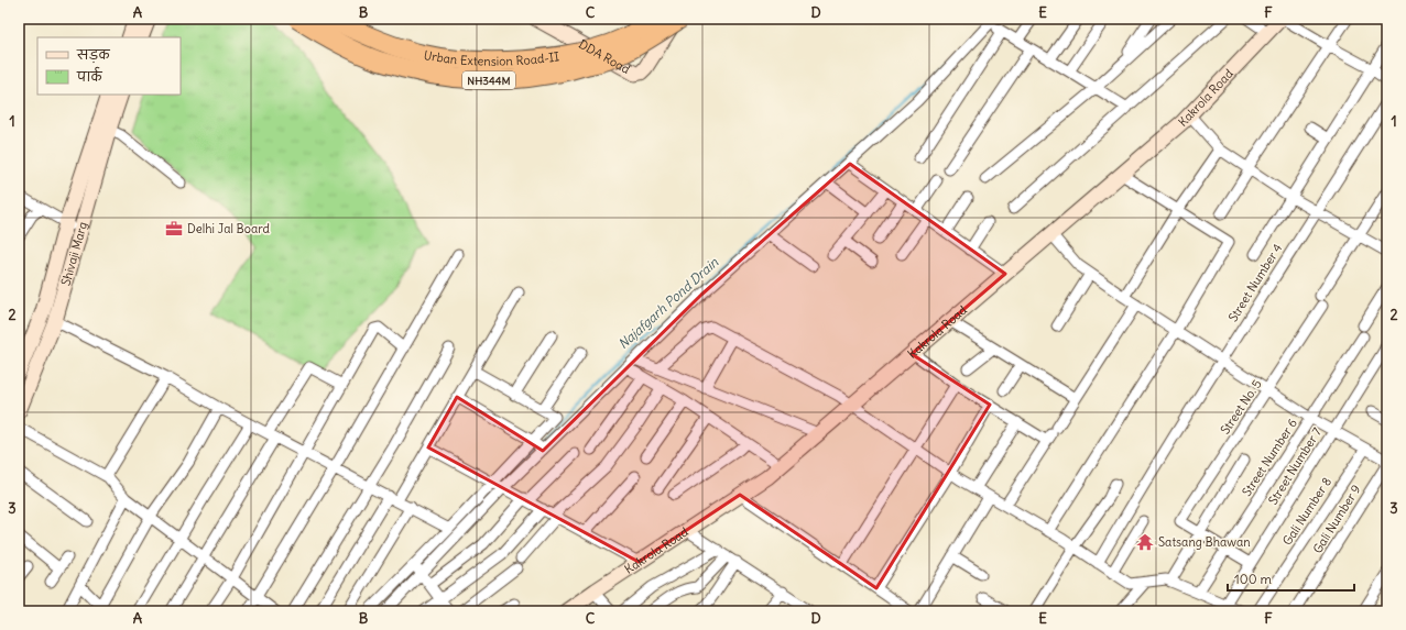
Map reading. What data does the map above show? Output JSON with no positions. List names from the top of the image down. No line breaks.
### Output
{"streets":{"highway":["Urban Extension Road-II","NH344M"],"street":["DDA Road","Kakrola Road","Shivaji Marg","Street Number 4","Street No. 5","Street Number 6","Street Number 7","Gali Number 8","Gali Number 9"]},"water":["Najafgarh Pond Drain"],"places":{"office":["Delhi Jal Board"],"temple":["Satsang Bhawan"]},"legend":["सड़क","पार्क"],"scale_bar":"100 m","grid":{"columns":["A","B","C","D","E","F"],"rows":["1","2","3"]}}
